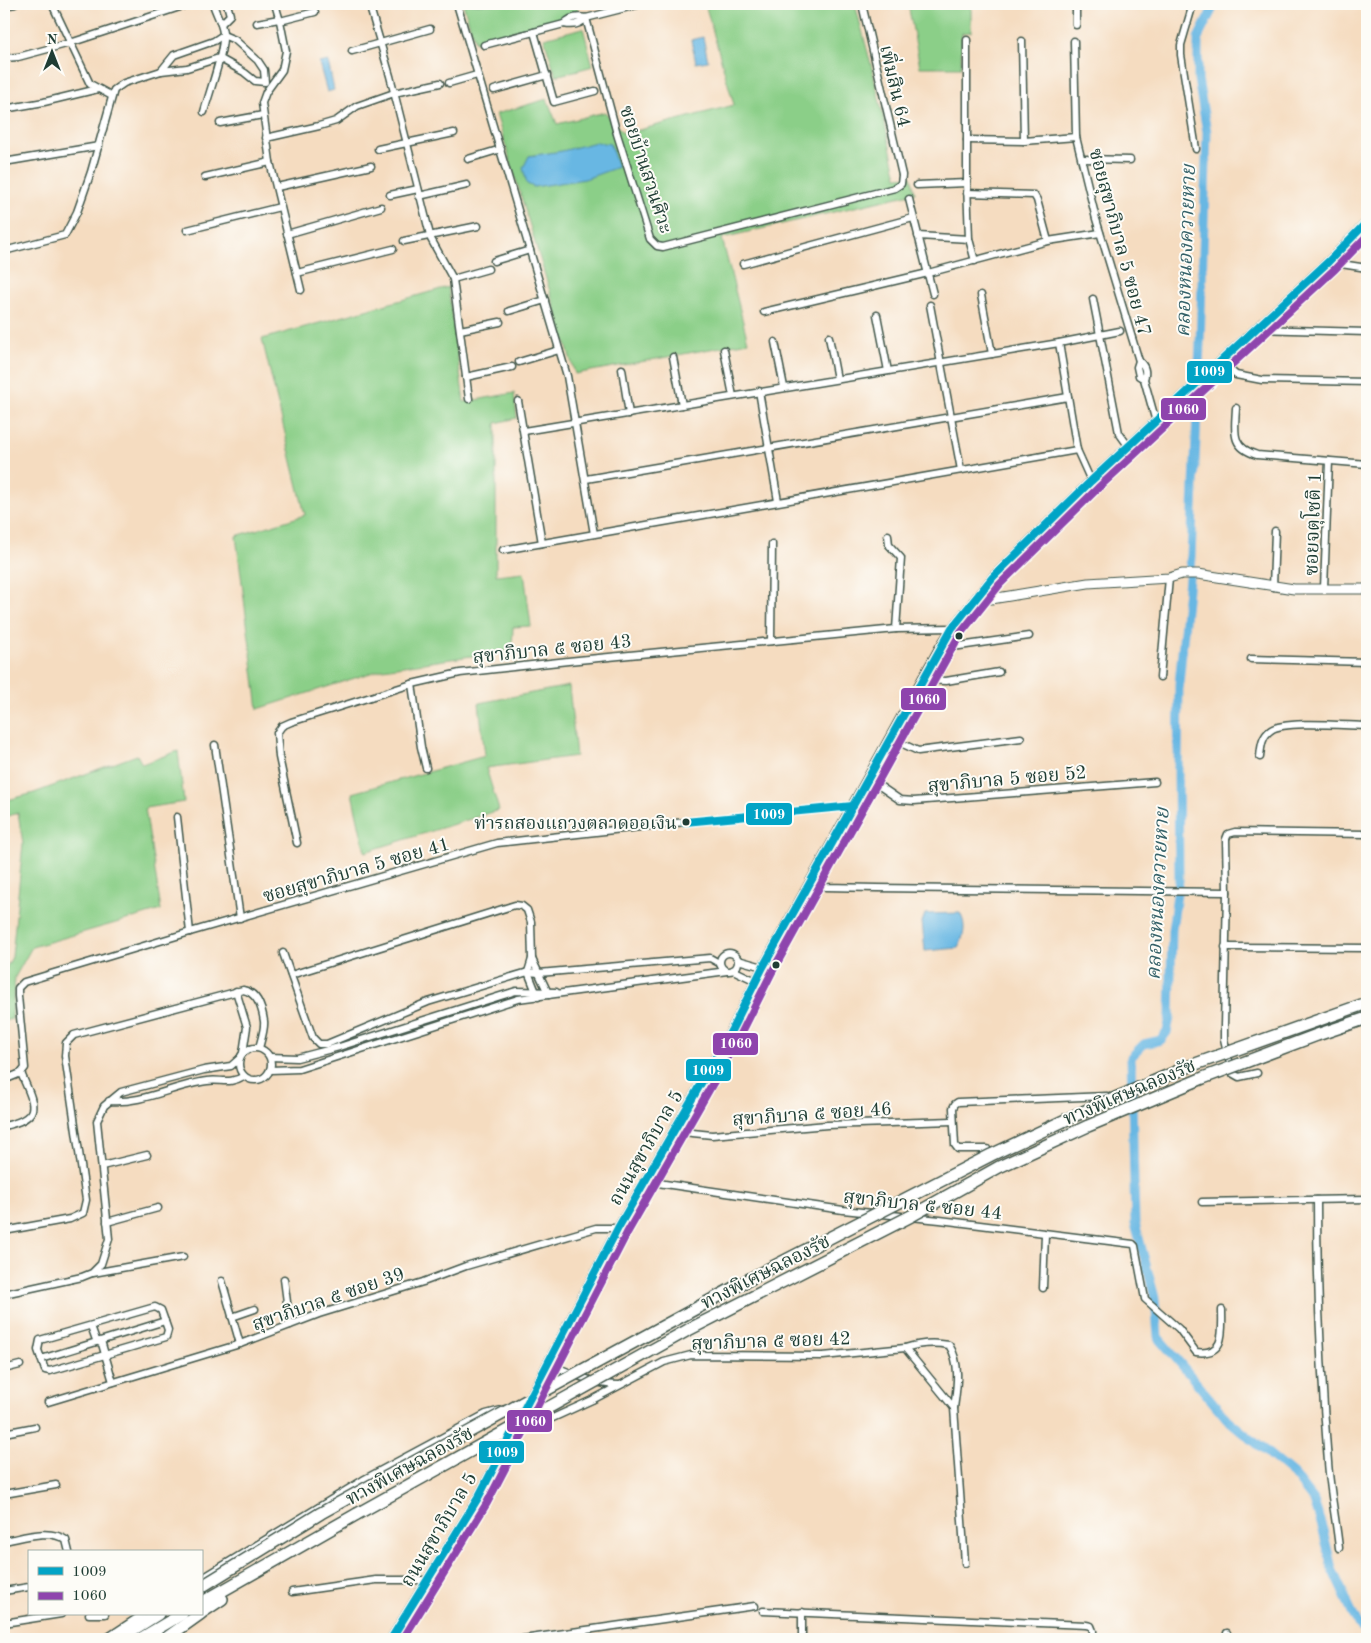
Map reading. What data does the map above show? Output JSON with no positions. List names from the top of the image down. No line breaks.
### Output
{"streets":{"highway":["ทางพิเศษฉลองรัช"],"main road":["ถนนสุขาภิบาล 5"],"street":["เพิ่มสิน 64","ซอยบ้านสวนศิวะ","ซอยสุขาภิบาล 5 ซอย 47","ซอยจตุโชติ 1","สุขาภิบาล ๕ ซอย 43","สุขาภิบาล 5 ซอย 52","ซอยสุขาภิบาล 5 ซอย 41","สุขาภิบาล ๕ ซอย 46","สุขาภิบาล ๕ ซอย 44","สุขาภิบาล ๕ ซอย 39","สุขาภิบาล ๕ ซอย 42"]},"crossings":[["เพิ่มสิน 64","ซอยบ้านสวนศิวะ"],["ซอยสุขาภิบาล 5 ซอย 47","ถนนสุขาภิบาล 5"],["สุขาภิบาล ๕ ซอย 43","ถนนสุขาภิบาล 5"],["สุขาภิบาล 5 ซอย 52","ถนนสุขาภิบาล 5"],["ซอยสุขาภิบาล 5 ซอย 41","ถนนสุขาภิบาล 5"],["สุขาภิบาล ๕ ซอย 46","ถนนสุขาภิบาล 5"],["ถนนสุขาภิบาล 5","สุขาภิบาล ๕ ซอย 44"],["ถนนสุขาภิบาล 5","สุขาภิบาล ๕ ซอย 39"],["ถนนสุขาภิบาล 5","สุขาภิบาล ๕ ซอย 42"]],"water":["คลองหนองควายหาย"],"places":["ท่ารถสองแถวงตลาดออเงิน"],"lines":["transit line 1009","transit line 1060"],"legend":["1009","1060"],"north":"top"}
